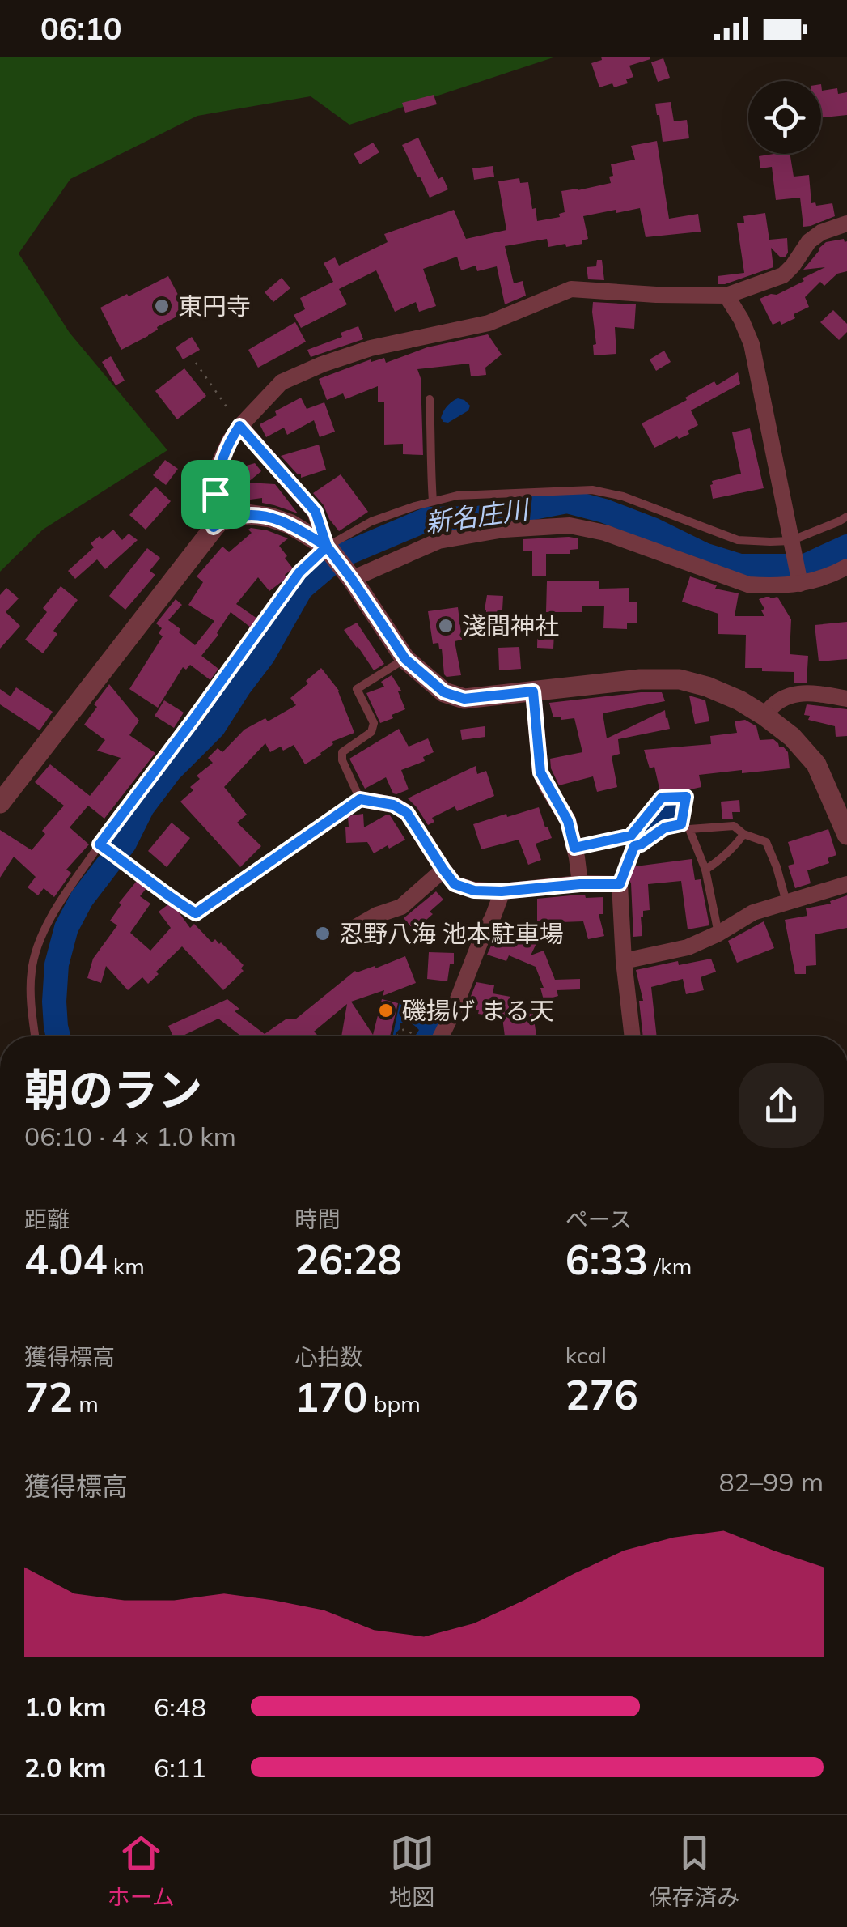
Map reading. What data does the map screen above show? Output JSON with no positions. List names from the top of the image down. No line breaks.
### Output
{"water":["新名庄川"],"places":["東円寺","淺間神社","忍野八海 池本駐車場","磯揚げ まる天"],"page":{"status":"06:10","heading":["朝のラン","06:10 · 4 × 1.0 km"],"stats":[["距離","4.04 km"],["時間","26:28"],["ペース","6:33 /km"],["獲得標高","72 m"],["心拍数","170 bpm"],["kcal","276"]],"chart":["獲得標高","82–99 m"],"list":[{"name":"1.0 km","note":"6:48"},{"name":"2.0 km","note":"6:11"}],"tabs":["ホーム","地図","保存済み"]}}
